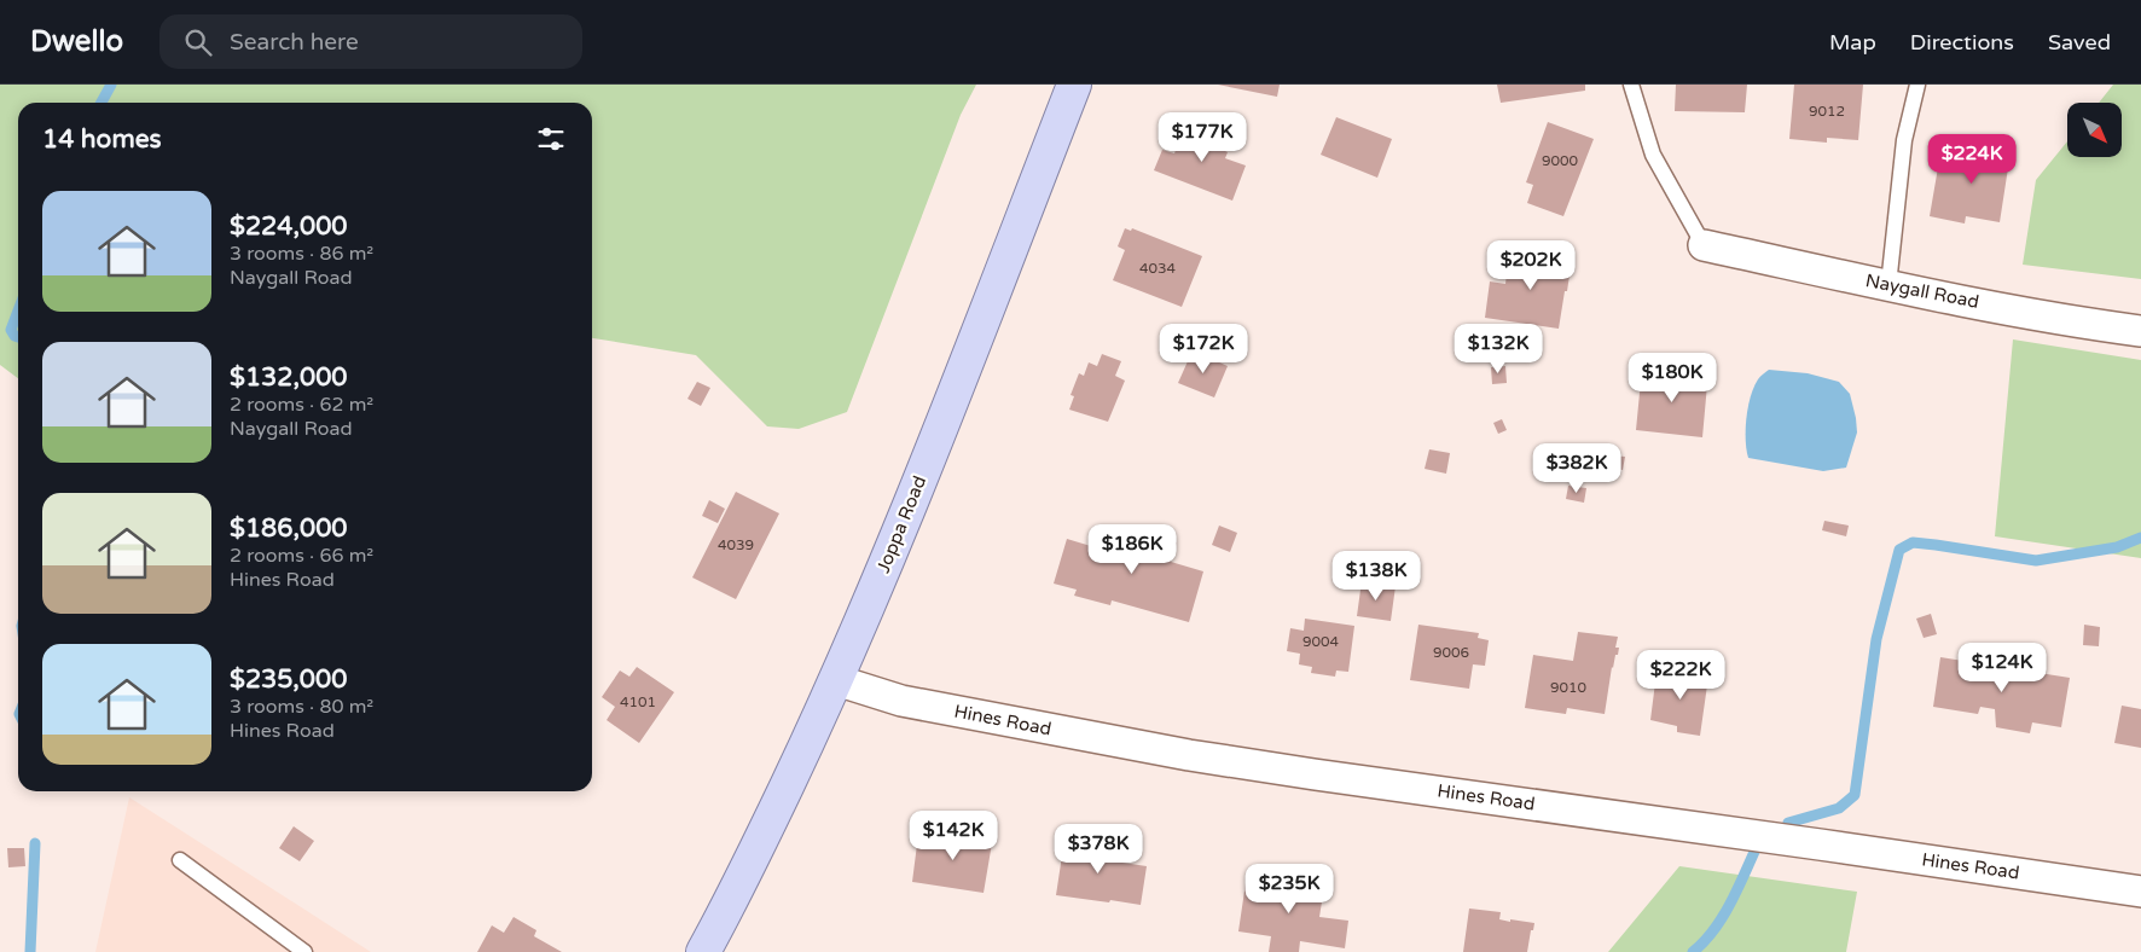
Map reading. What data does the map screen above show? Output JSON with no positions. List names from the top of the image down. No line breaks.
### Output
{"streets":{"main road":["Joppa Road"],"street":["Naygall Road","Hines Road"]},"crossings":[["Joppa Road","Hines Road"]],"house_numbers":["9012","9000","4034","4039","9004","9006","9010","4101"],"north":"bottom right","page":{"header":"Dwello","search":"Search here","nav":["Map","Directions","Saved"],"heading":"14 homes","price":["$177K","$224K","$202K","$172K","$132K","$180K","$382K","$186K","$138K","$124K","$222K","$142K","$378K","$235K"],"list":[{"name":"$224,000","note":"3 rooms · 86 m² · Naygall Road"},{"name":"$132,000","note":"2 rooms · 62 m² · Naygall Road"},{"name":"$186,000","note":"2 rooms · 66 m² · Hines Road"},{"name":"$235,000","note":"3 rooms · 80 m² · Hines Road"}]}}
